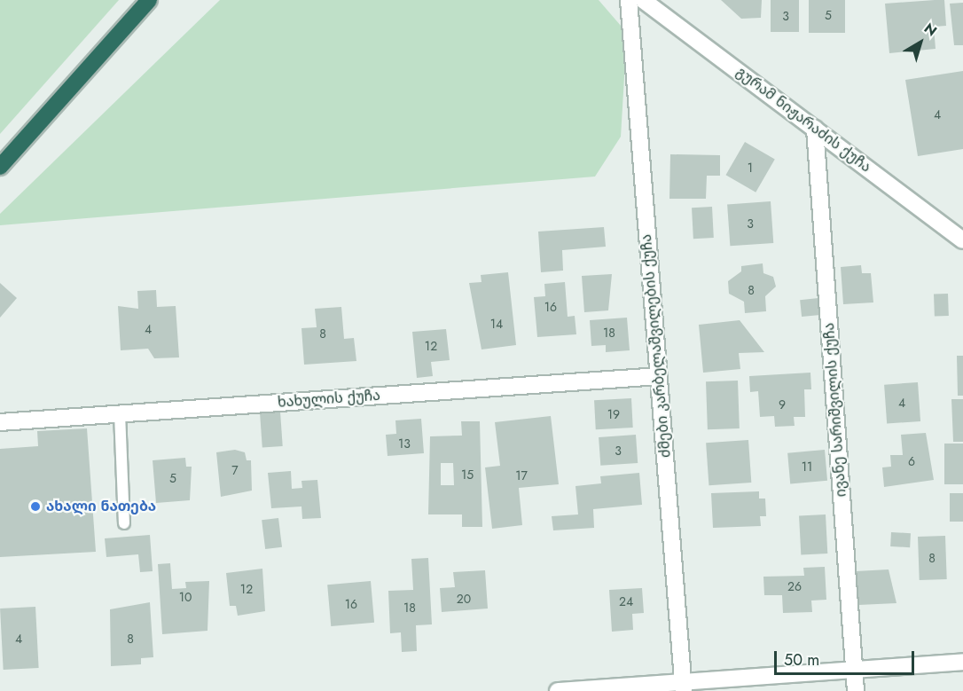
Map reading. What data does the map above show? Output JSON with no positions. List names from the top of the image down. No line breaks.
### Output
{"streets":{"street":["გურამ ნიჟარაძის ქუჩა","ძმები კარბელაშვილების ქუჩა","ხახულის ქუჩა","ივანე სარიშვილის ქუჩა"]},"crossings":[["გურამ ნიჟარაძის ქუჩა","ივანე სარიშვილის ქუჩა"],["ძმები კარბელაშვილების ქუჩა","ხახულის ქუჩა"]],"places":["ახალი ნათება"],"house_numbers":["5","3","4","1","3","8","16","14","4","18","8","12","4","9","19","13","3","6","11","7","15","17","5","8","26","12","10","20","24","16","18","4","8"],"scale_bar":"50 m","north":"top right"}
